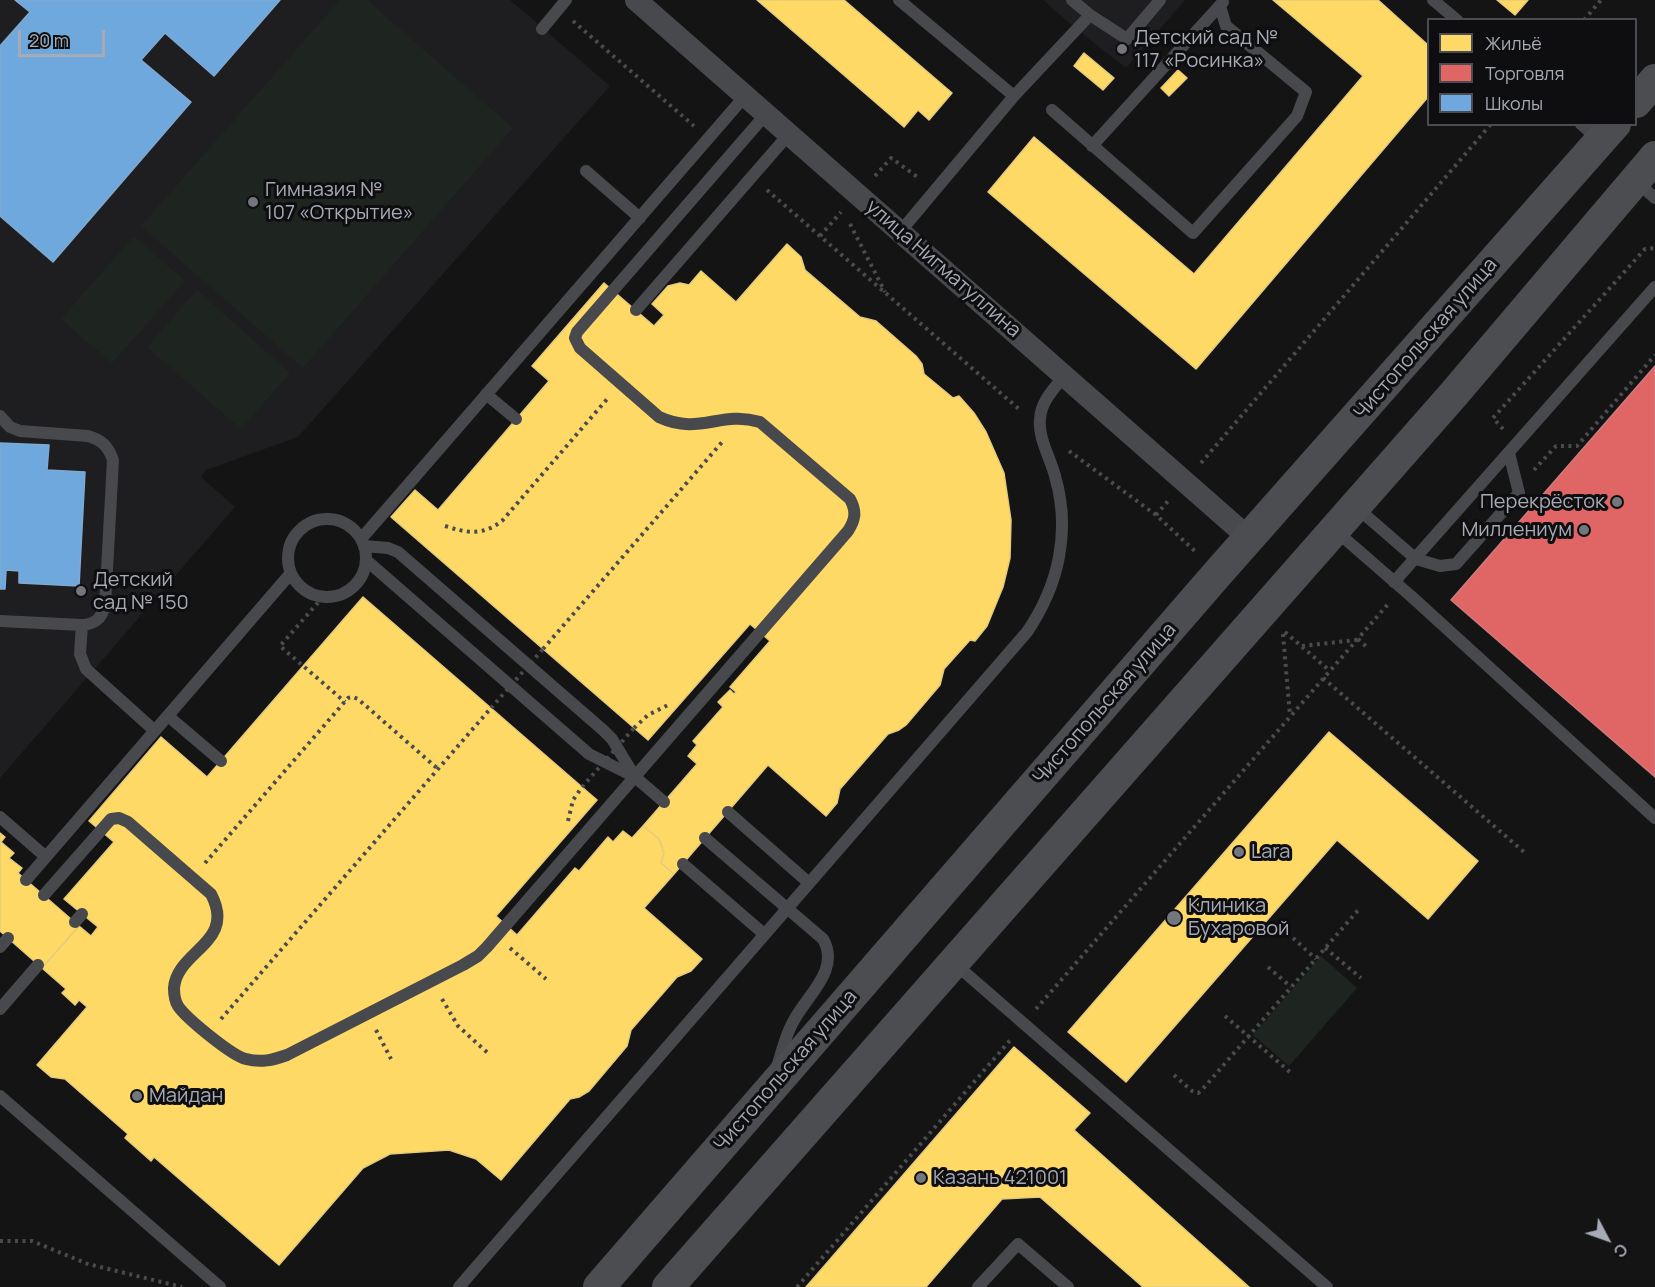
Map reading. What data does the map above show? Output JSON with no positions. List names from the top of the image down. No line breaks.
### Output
{"streets":{"main road":["Чистопольская улица"],"street":["улица Нигматуллина"]},"crossings":[["улица Нигматуллина","Чистопольская улица"]],"places":["Детский сад № 117 «Росинка»","Гимназия № 107 «Открытие»","Перекрёсток","Миллениум","Детский сад № 150","Lara","Клиника Бухаровой","Майдан","Казань 421001"],"legend":["Жильё","Торговля","Школы"],"scale_bar":"20 m","north":"bottom right"}
